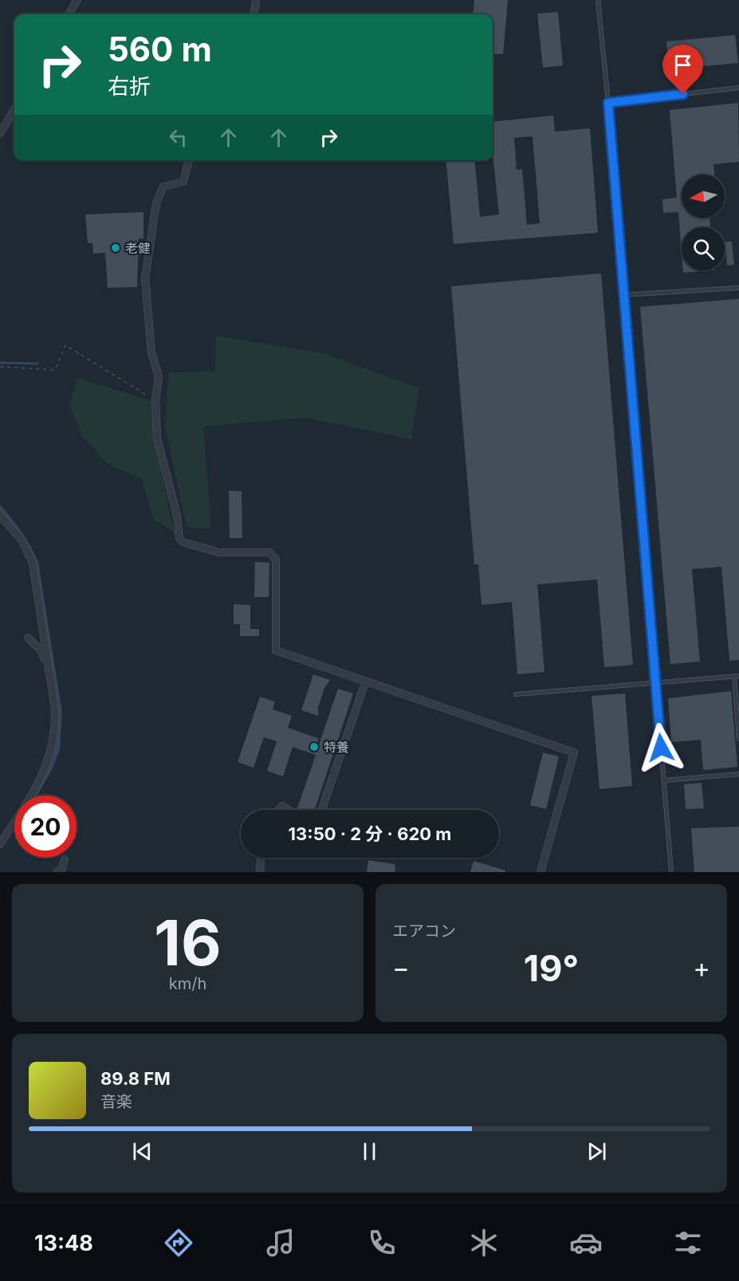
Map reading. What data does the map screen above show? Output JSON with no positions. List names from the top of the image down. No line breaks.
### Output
{"places":["老健","特養"],"north":"left","page":{"turn":["560 m","右折"],"limit":"20","trip":"13:50 · 2 分 · 620 m","tile":[["16","km/h"],"エアコン"],"heat":["−","19°","+"],"song":["89.8 FM","音楽"],"tabs":"13:48"}}
